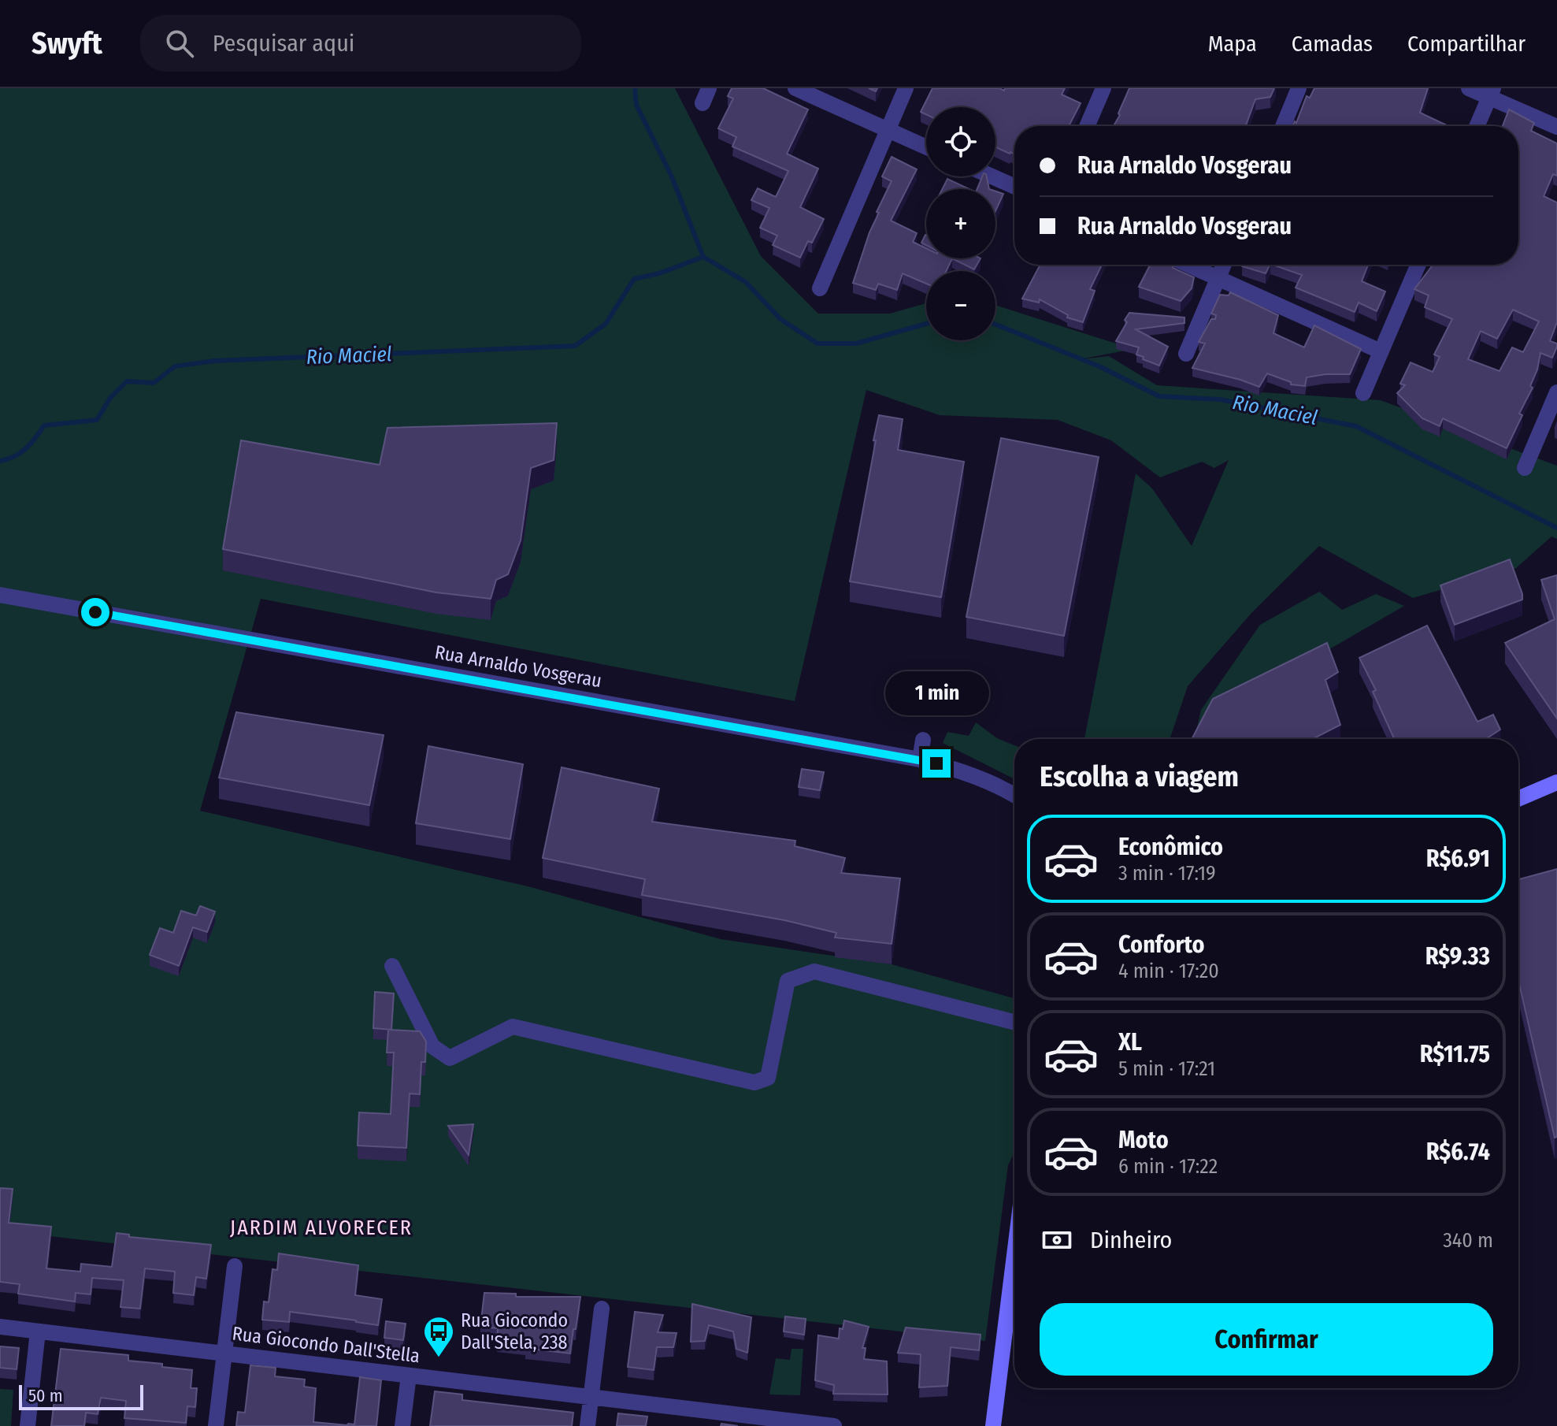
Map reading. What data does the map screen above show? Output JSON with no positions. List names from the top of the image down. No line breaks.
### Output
{"streets":{"street":["Rua Arnaldo Vosgerau","Rua Giocondo Dall'Stella"]},"districts":["JARDIM ALVORECER"],"water":["Rio Maciel"],"places":{"bus stop":["Rua Giocondo Dall'Stela, 238"]},"scale_bar":"50 m","page":{"header":"Swyft","search":"Pesquisar aqui","nav":["Mapa","Camadas","Compartilhar"],"map_buttons":["+","−"],"banner":["Rua Arnaldo Vosgerau","Rua Arnaldo Vosgerau"],"bubble":"1 min","heading":"Escolha a viagem","list":[{"name":"Econômico","note":"3 min · 17:19","value":"R$6.91"},{"name":"Conforto","note":"4 min · 17:20","value":"R$9.33"},{"name":"XL","note":"5 min · 17:21","value":"R$11.75"},{"name":"Moto","note":"6 min · 17:22","value":"R$6.74"}],"pay":["Dinheiro","340 m"],"buttons":"Confirmar","scale":"50 m"}}
